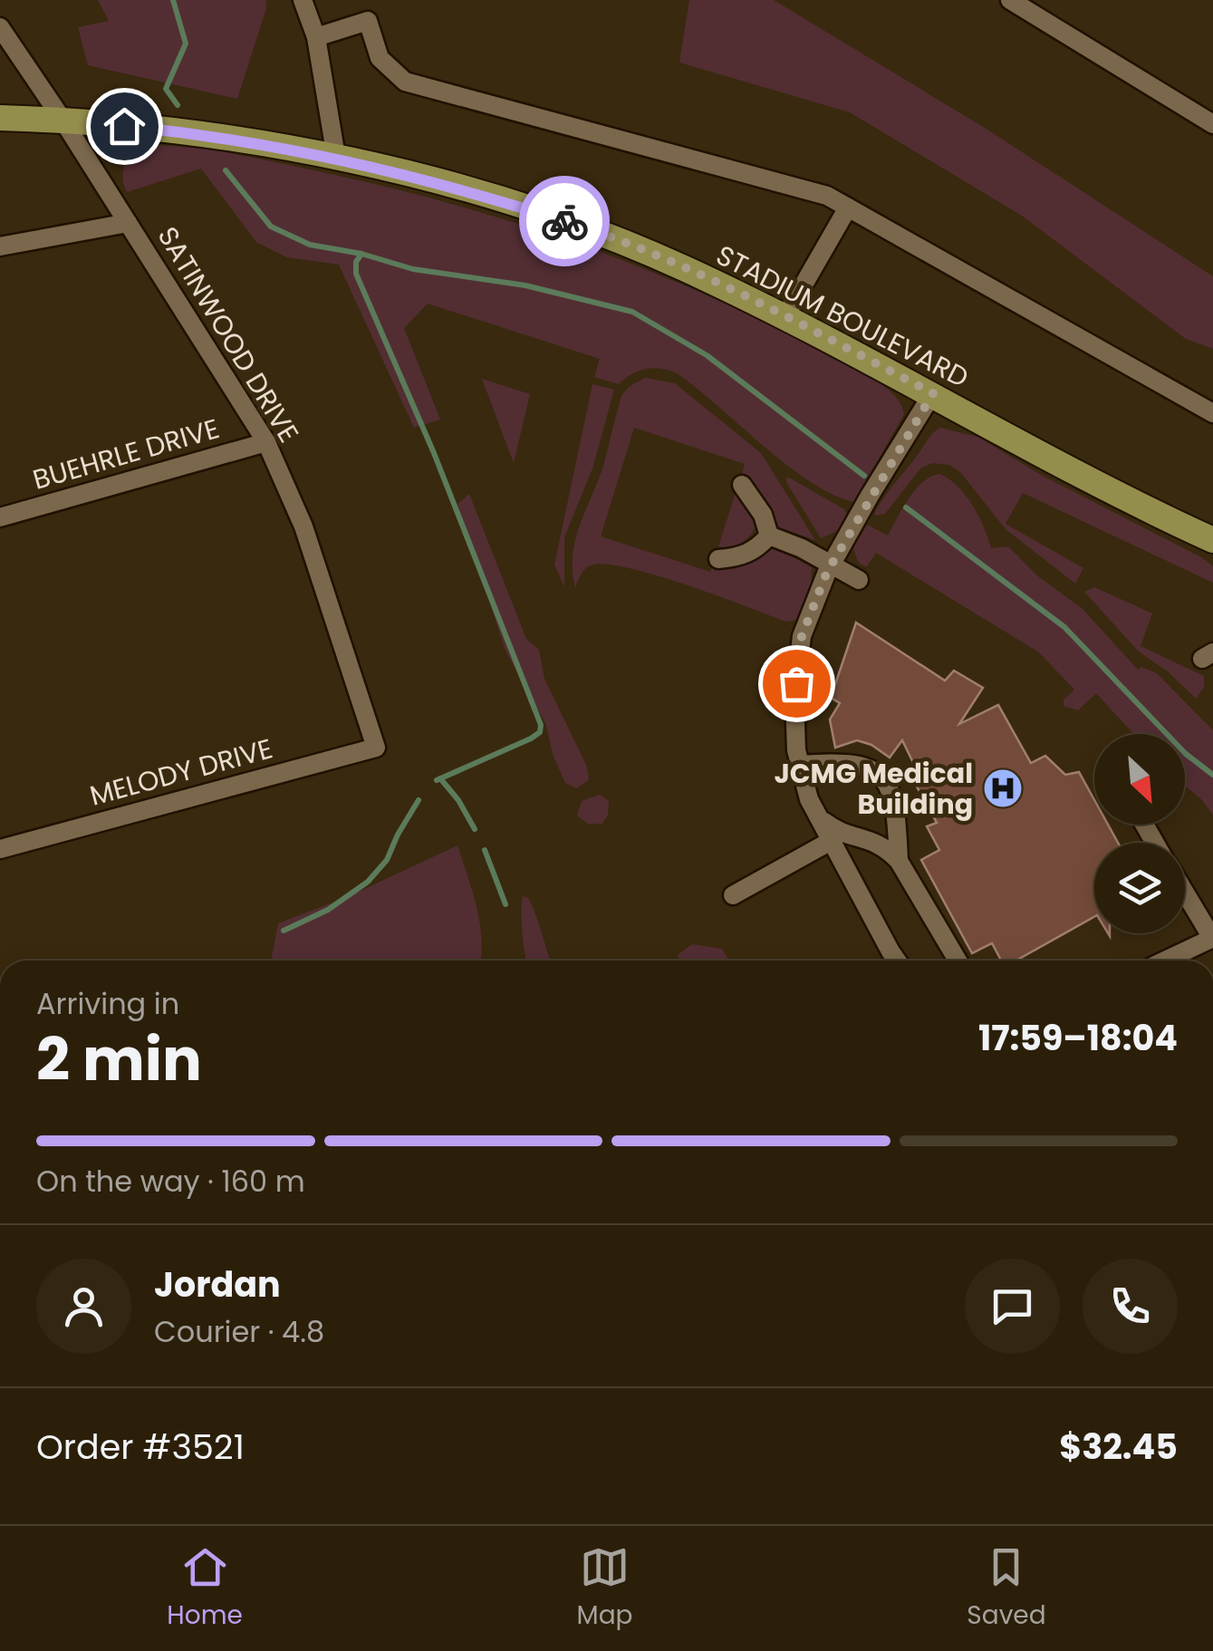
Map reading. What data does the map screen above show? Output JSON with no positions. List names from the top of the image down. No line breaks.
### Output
{"streets":{"main road":["STADIUM BOULEVARD"],"street":["SATINWOOD DRIVE","BUEHRLE DRIVE","MELODY DRIVE"]},"crossings":[["STADIUM BOULEVARD","SATINWOOD DRIVE"],["SATINWOOD DRIVE","BUEHRLE DRIVE"],["SATINWOOD DRIVE","MELODY DRIVE"]],"places":{"hospital":["JCMG Medical Building"]},"north":"bottom right","page":{"heading":["2 min","Arriving in","17:59–18:04"],"panel":["Jordan","Courier · 4.8","Order #3521","$32.45"],"bar":"On the way · 160 m","tabs":["Home","Map","Saved"]}}
